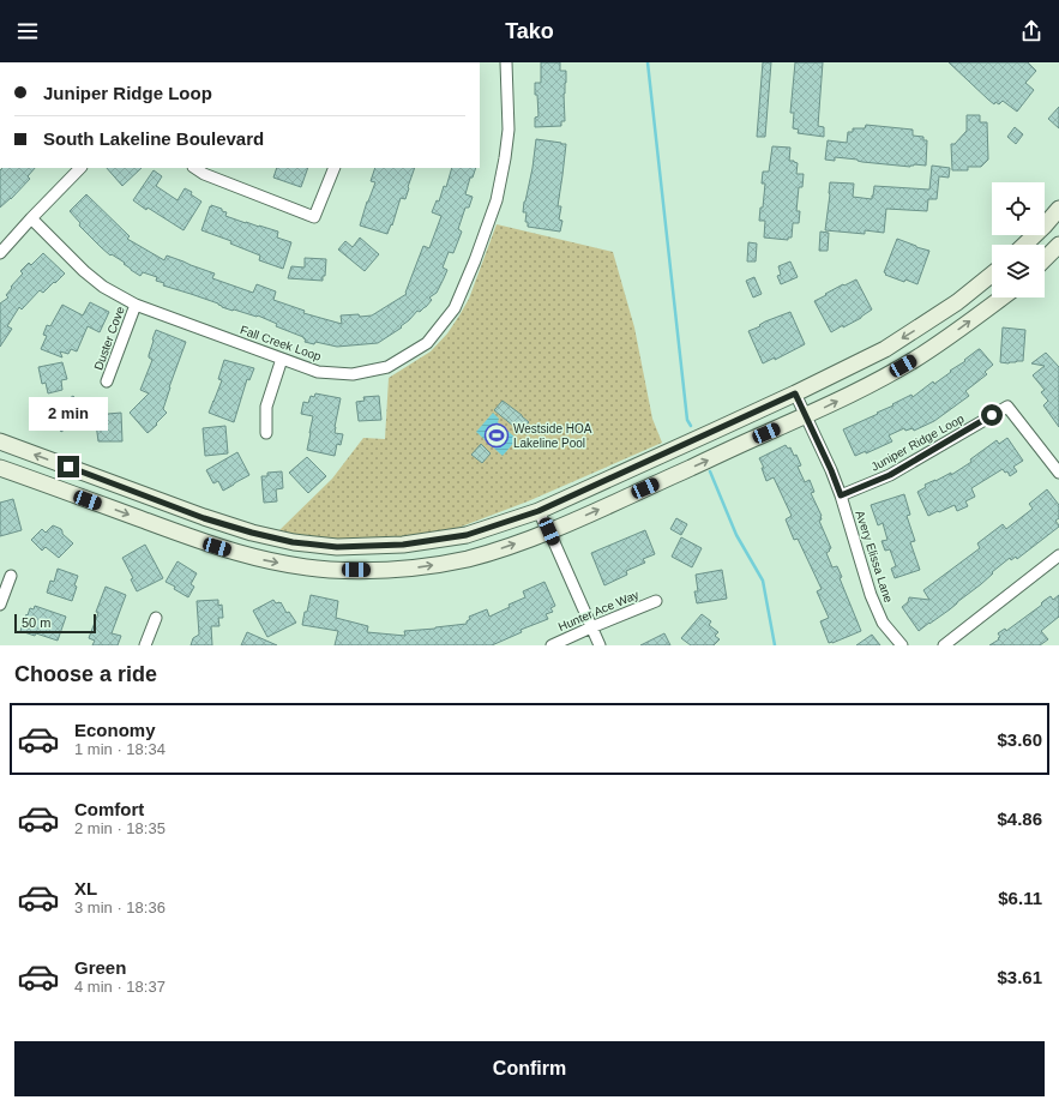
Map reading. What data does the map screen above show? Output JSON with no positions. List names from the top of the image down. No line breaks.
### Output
{"streets":{"street":["Duster Cove","Fall Creek Loop","Juniper Ridge Loop","Avery Elissa Lane","Hunter Ace Way"]},"crossings":[["Duster Cove","Fall Creek Loop"],["Juniper Ridge Loop","Avery Elissa Lane"]],"places":{"sports":["Westside HOA Lakeline Pool"]},"scale_bar":"50 m","page":{"header":"Tako","banner":["Juniper Ridge Loop","South Lakeline Boulevard"],"bubble":"2 min","scale":"50 m","heading":"Choose a ride","list":[{"name":"Economy","note":"1 min · 18:34","value":"$3.60"},{"name":"Comfort","note":"2 min · 18:35","value":"$4.86"},{"name":"XL","note":"3 min · 18:36","value":"$6.11"},{"name":"Green","note":"4 min · 18:37","value":"$3.61"}],"buttons":"Confirm"}}
